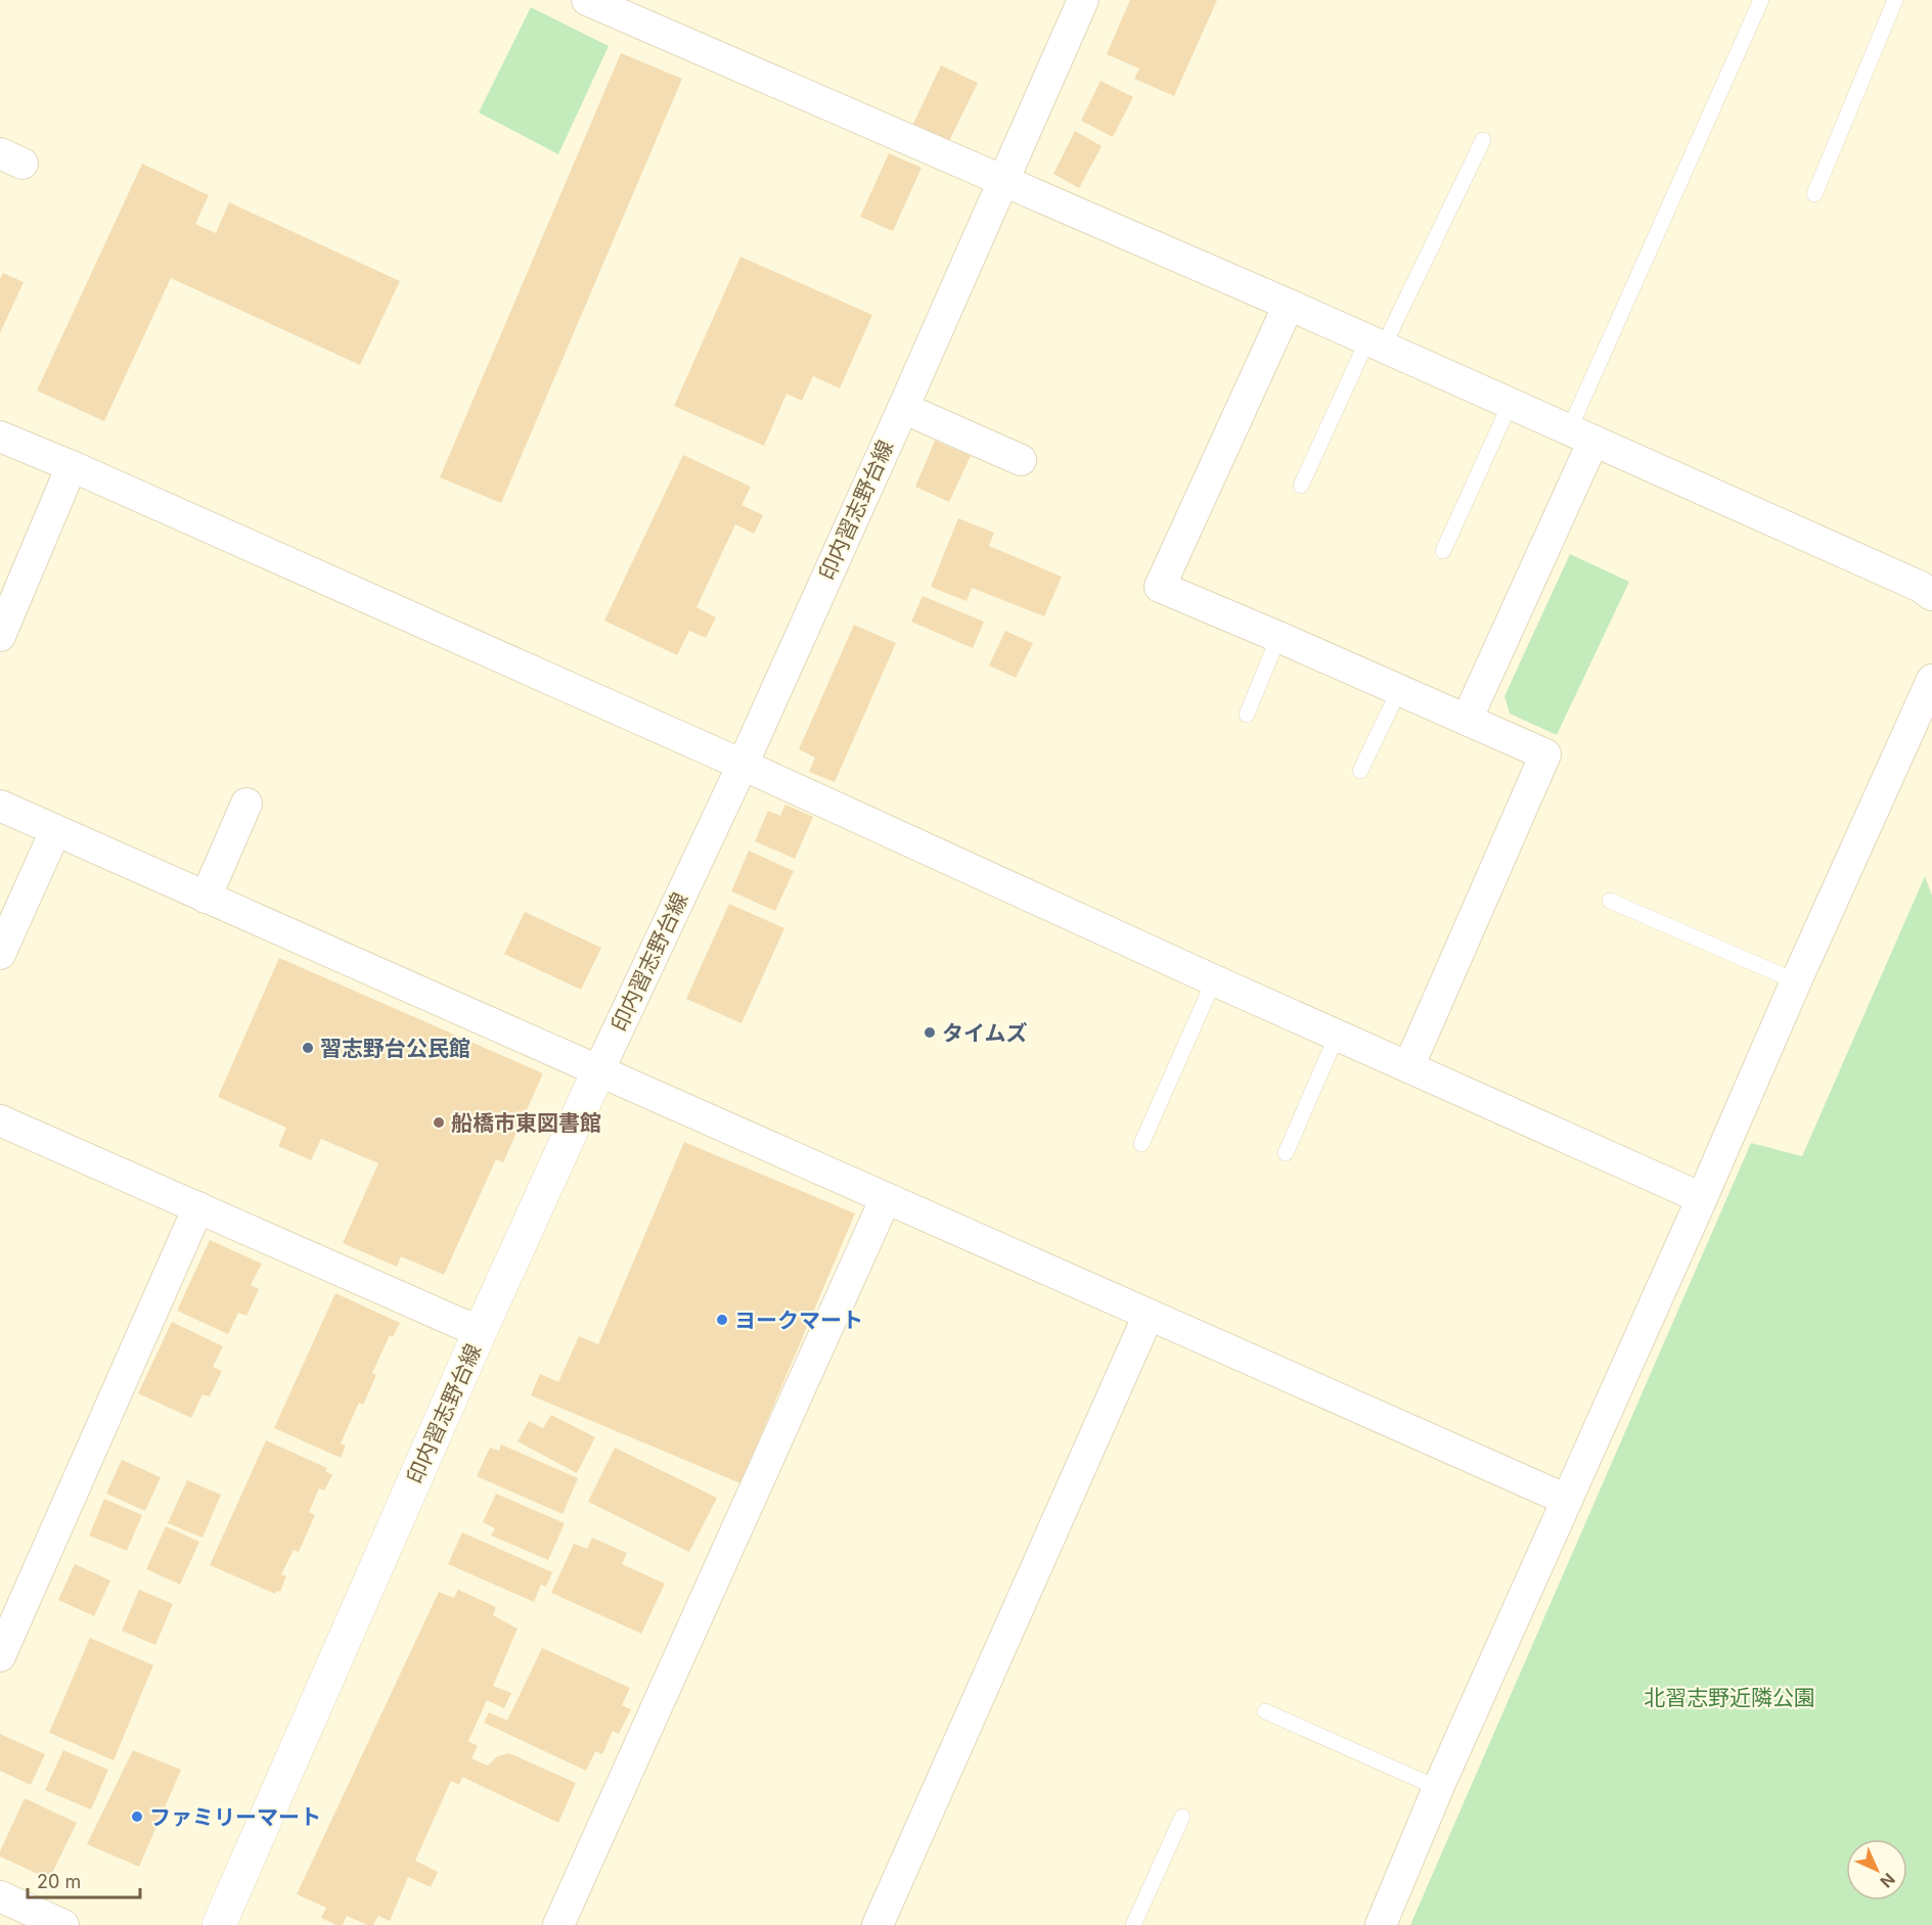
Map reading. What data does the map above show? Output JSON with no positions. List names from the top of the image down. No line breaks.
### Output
{"streets":{"street":["印内習志野台線"]},"parks":["北習志野近隣公園"],"places":["タイムズ","習志野台公民館","船橋市東図書館","ヨークマート","ファミリーマート"],"scale_bar":"20 m","north":"bottom right"}
